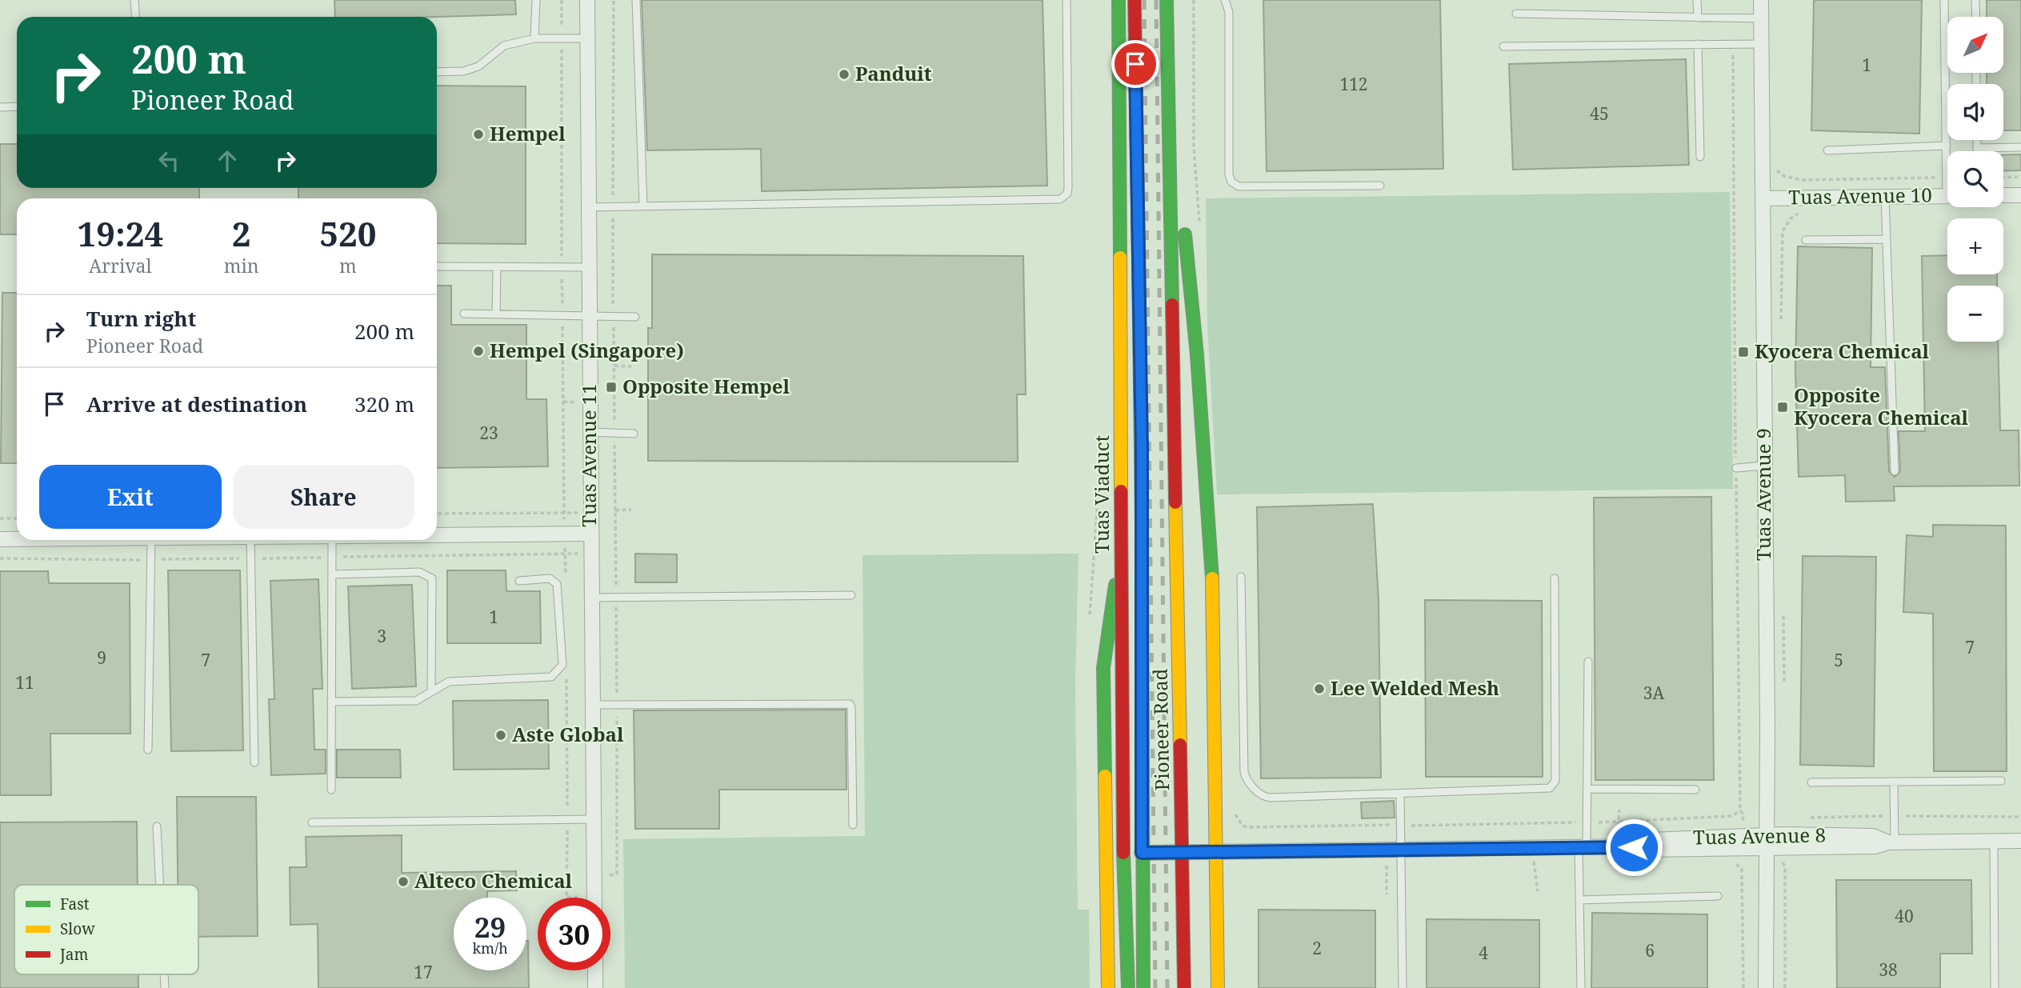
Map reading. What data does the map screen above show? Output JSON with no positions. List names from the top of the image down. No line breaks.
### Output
{"streets":{"main road":["Tuas Viaduct","Pioneer Road"],"street":["Tuas Avenue 10","Tuas Avenue 11","Tuas Avenue 9","Tuas Avenue 8"]},"crossings":[["Tuas Avenue 10","Tuas Avenue 9"],["Tuas Avenue 9","Tuas Avenue 8"],["Pioneer Road","Tuas Avenue 8"]],"places":{"other":["Panduit","Hempel","Hempel (Singapore)","Lee Welded Mesh","Aste Global","Alteco Chemical"],"transit":["Kyocera Chemical","Opposite Hempel","Opposite Kyocera Chemical"]},"house_numbers":["1","112","45","23","1","3","7","9","7","5","11","3A","40","2","6","4","38","17"],"legend":["Fast","Slow","Jam"],"north":"top right","page":{"map_buttons":["+","−"],"turn":["200 m","Pioneer Road"],"eta":["19:24","Arrival","2","min","520","m"],"list":[{"name":"Turn right","note":"Pioneer Road","value":"200 m"},{"name":"Arrive at destination","value":"320 m"}],"buttons":["Exit","Share"],"speed":"29 km/h","limit":"30"}}
